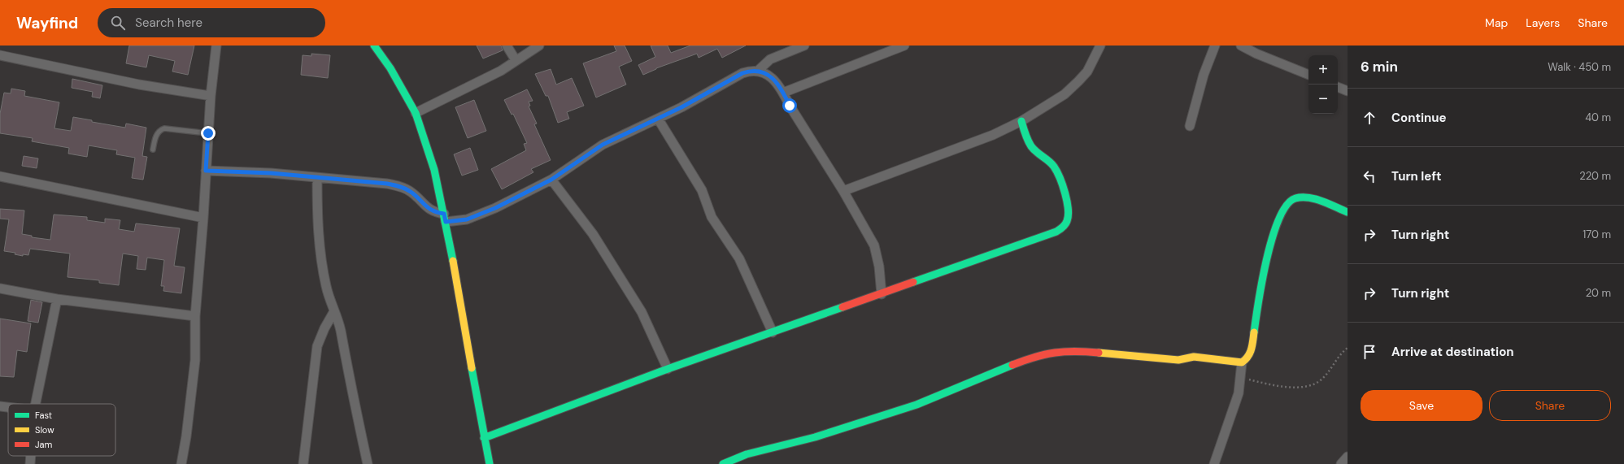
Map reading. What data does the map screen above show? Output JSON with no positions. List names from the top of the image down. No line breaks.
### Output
{"legend":["Fast","Slow","Jam"],"page":{"header":"Wayfind","search":"Search here","nav":["Map","Layers","Share"],"heading":["6 min","Walk · 450 m"],"map_buttons":["+","−"],"list":[["Continue","40 m"],["Turn left","220 m"],["Turn right","170 m"],["Turn right","20 m"],"Arrive at destination"],"buttons":["Save","Share"]}}
